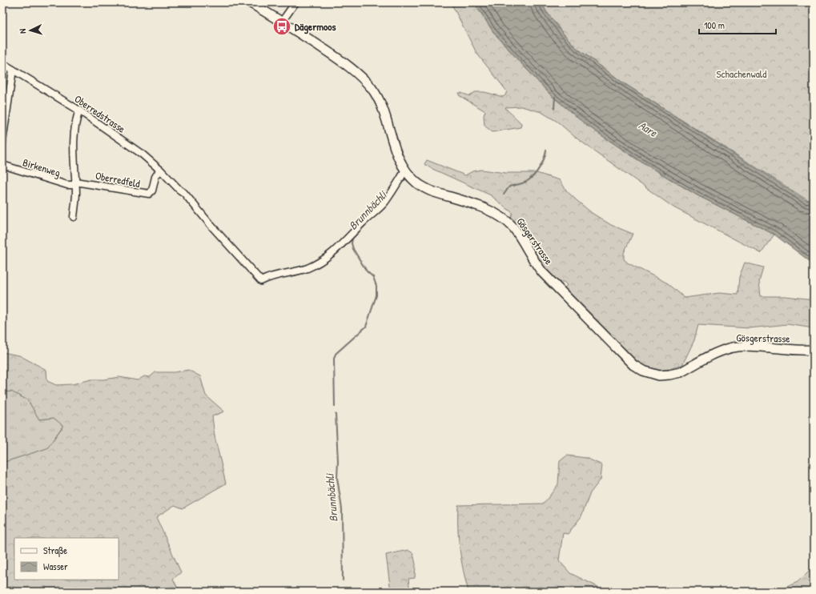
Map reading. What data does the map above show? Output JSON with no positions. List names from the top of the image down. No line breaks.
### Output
{"streets":{"main road":["Gösgerstrasse"],"street":["Oberredstrasse","Birkenweg","Oberredfeld"]},"crossings":[["Oberredstrasse","Oberredfeld"],["Oberredstrasse","Gösgerstrasse"],["Birkenweg","Oberredfeld"]],"water":["Aare","Brunnbächli"],"parks":["Schachenwald"],"places":{"bus stop":["Dägermoos"]},"legend":["Straße","Wasser"],"scale_bar":"100 m","north":"left"}
